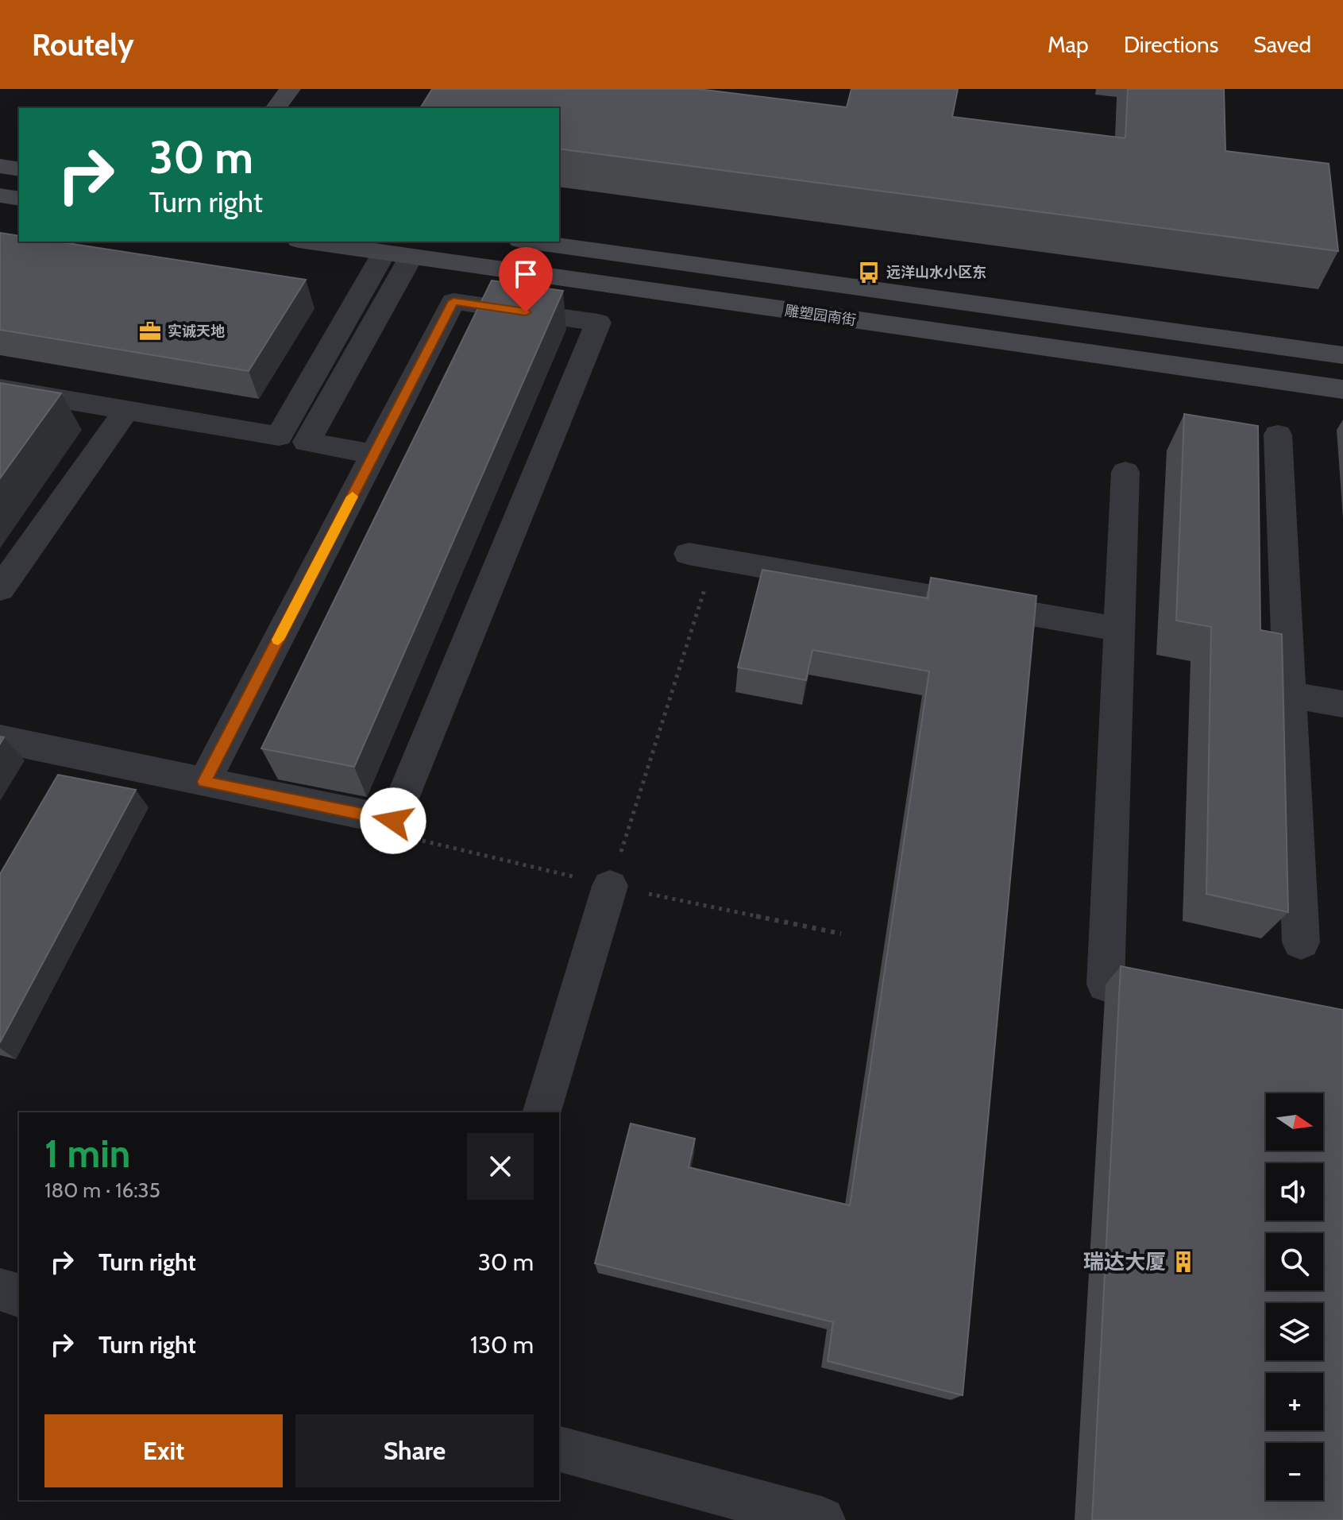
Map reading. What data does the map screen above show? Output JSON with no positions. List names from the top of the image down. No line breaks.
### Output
{"streets":{"main road":["雕塑园南街"]},"places":{"bus stop":["远洋山水小区东"],"office":["实诚天地"],"building":["瑞达大厦"]},"north":"right","page":{"header":"Routely","nav":["Map","Directions","Saved"],"turn":["30 m","Turn right"],"map_buttons":["+","−"],"heading":["1 min","180 m · 16:35"],"list":[{"name":"Turn right","value":"30 m"},{"name":"Turn right","value":"130 m"}],"buttons":["Exit","Share"]}}
